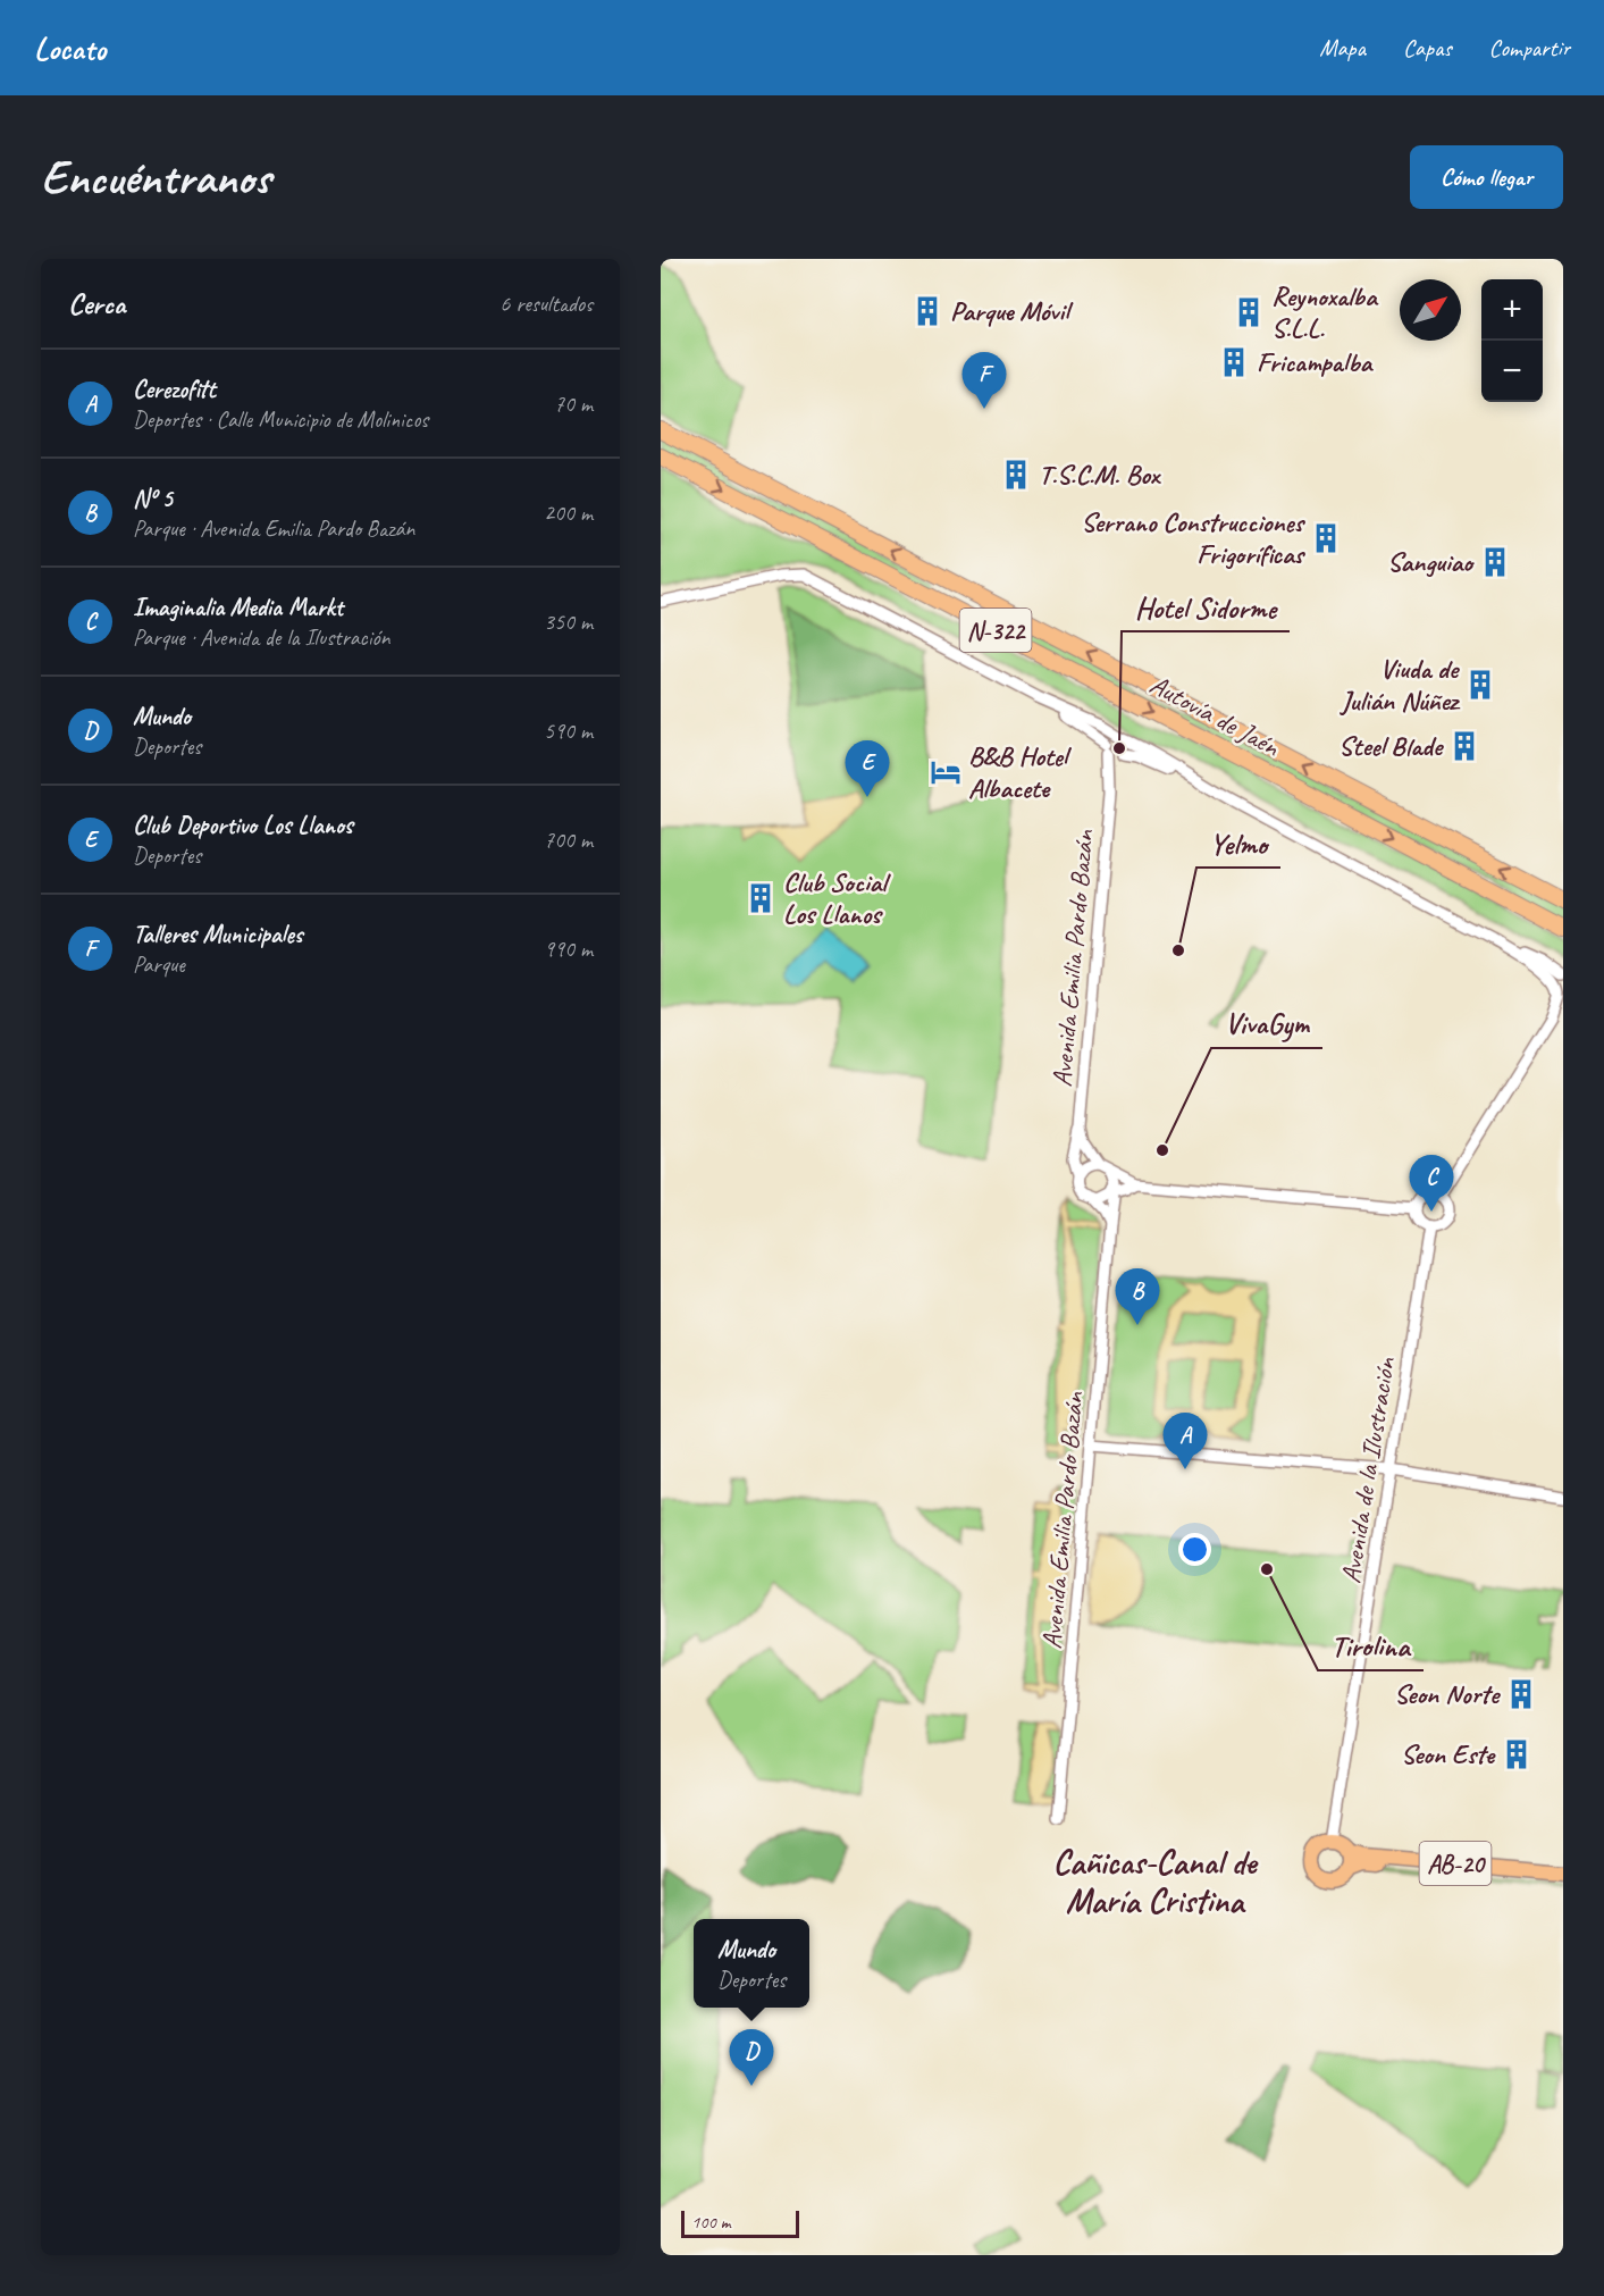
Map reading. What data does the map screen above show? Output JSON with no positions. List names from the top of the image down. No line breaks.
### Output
{"streets":{"highway":["N-322","Autovía de Jaén"],"main road":["AB-20"],"street":["Avenida Emilia Pardo Bazán","Avenida de la Ilustración"]},"crossings":[["Avenida de la Ilustración","AB-20"]],"districts":["Cañicas-Canal de María Cristina"],"places":{"building":["Parque Móvil","Reynoxalba S.L.L.","Fricampalba","T.S.C.M. Box","Serrano Construcciones Frigoríficas","Sanguiao","Viuda de Julián Núñez","Steel Blade","Club Social Los Llanos","Seon Norte","Seon Este"],"other":["Hotel Sidorme","Yelmo","VivaGym","Tirolina"],"hotel":["B&B Hotel Albacete"]},"scale_bar":"100 m","north":"top right","page":{"header":"Locato","nav":["Mapa","Capas","Compartir"],"buttons":"Cómo llegar","title":"Encuéntranos","heading":["Cerca","6 resultados"],"map_buttons":["+","−"],"list":[{"mark":"A","name":"Cerezofitt","note":"Deportes · Calle Municipio de Molinicos","value":"70 m"},{"mark":"B","name":"Nº 5","note":"Parque · Avenida Emilia Pardo Bazán","value":"200 m"},{"mark":"C","name":"Imaginalia Media Markt","note":"Parque · Avenida de la Ilustración","value":"350 m"},{"mark":"D","name":"Mundo","note":"Deportes","value":"590 m"},{"mark":"E","name":"Club Deportivo Los Llanos","note":"Deportes","value":"700 m"},{"mark":"F","name":"Talleres Municipales","note":"Parque","value":"990 m"}],"pins":["F","E","C","B","A","D"],"popup":["Mundo","Deportes"],"scale":"100 m"}}
